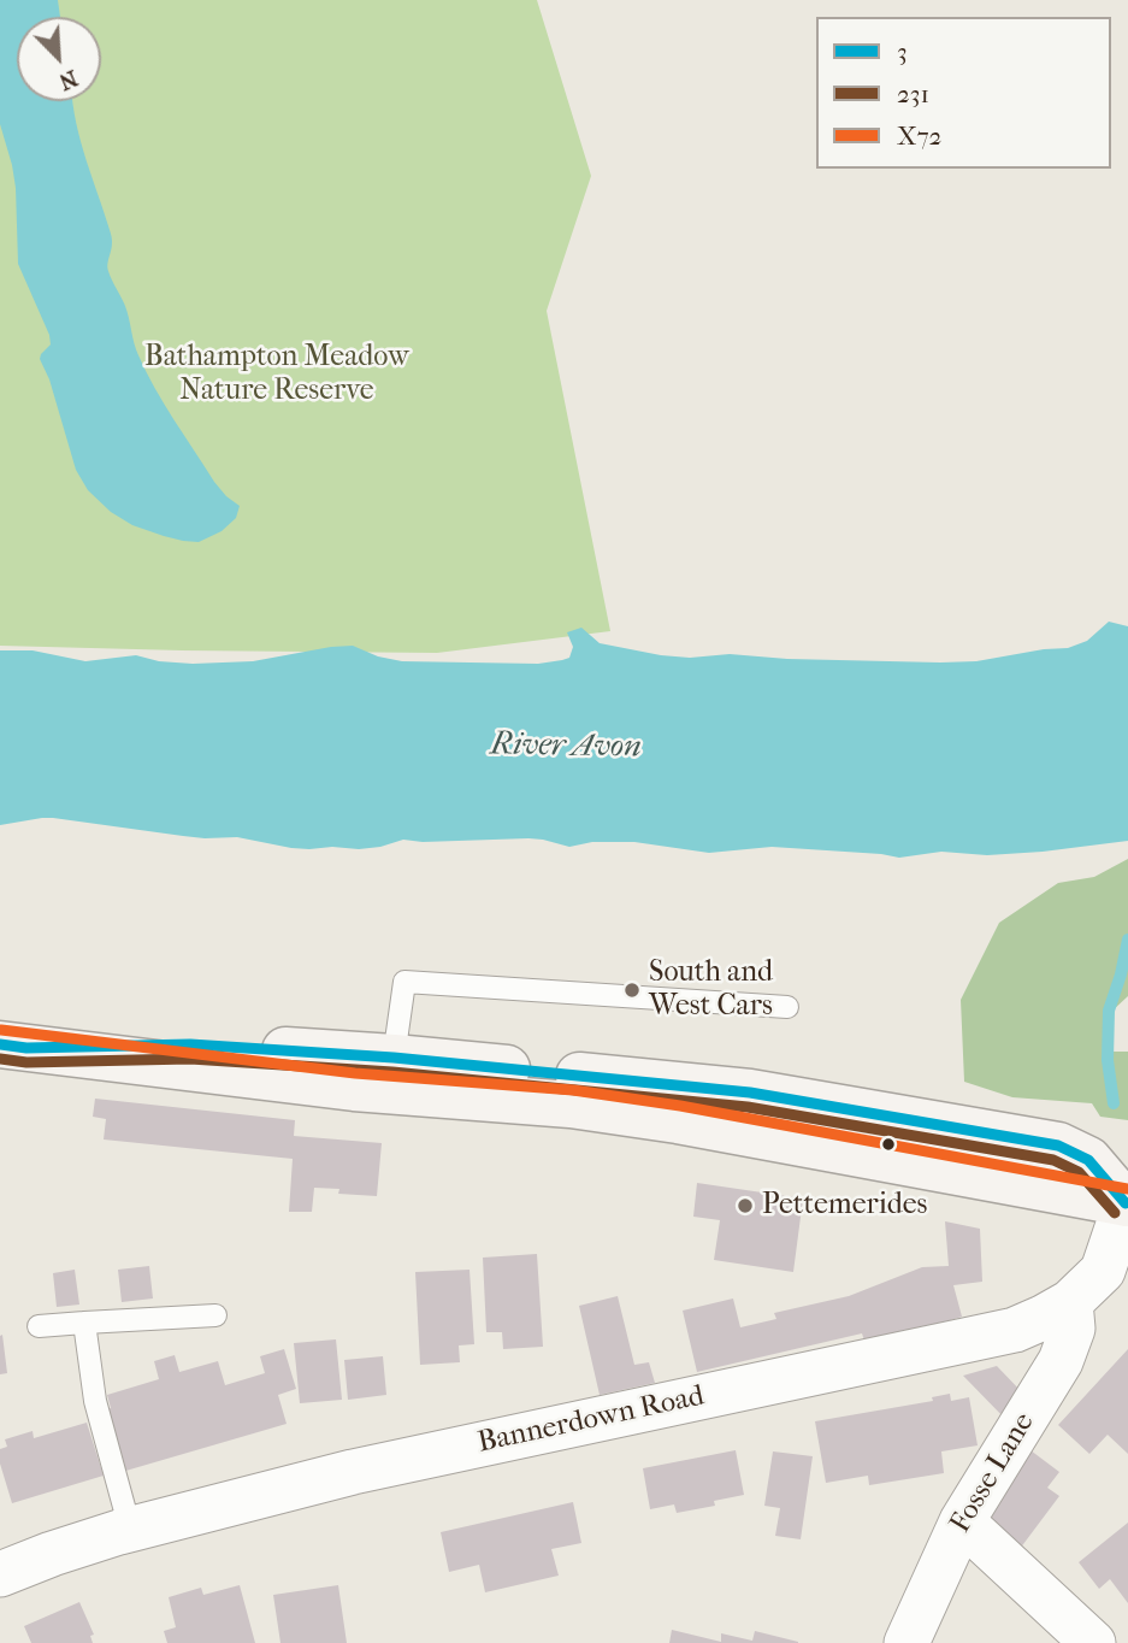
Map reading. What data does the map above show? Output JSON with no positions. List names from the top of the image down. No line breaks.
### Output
{"streets":{"street":["Bannerdown Road","Fosse Lane"]},"crossings":[["Bannerdown Road","Fosse Lane"]],"water":["River Avon"],"parks":["Bathampton Meadow Nature Reserve"],"places":["South and West Cars","Pettemerides"],"lines":["transit line X72","transit line 3","transit line 231"],"legend":["3","231","X72"],"north":"bottom right"}
